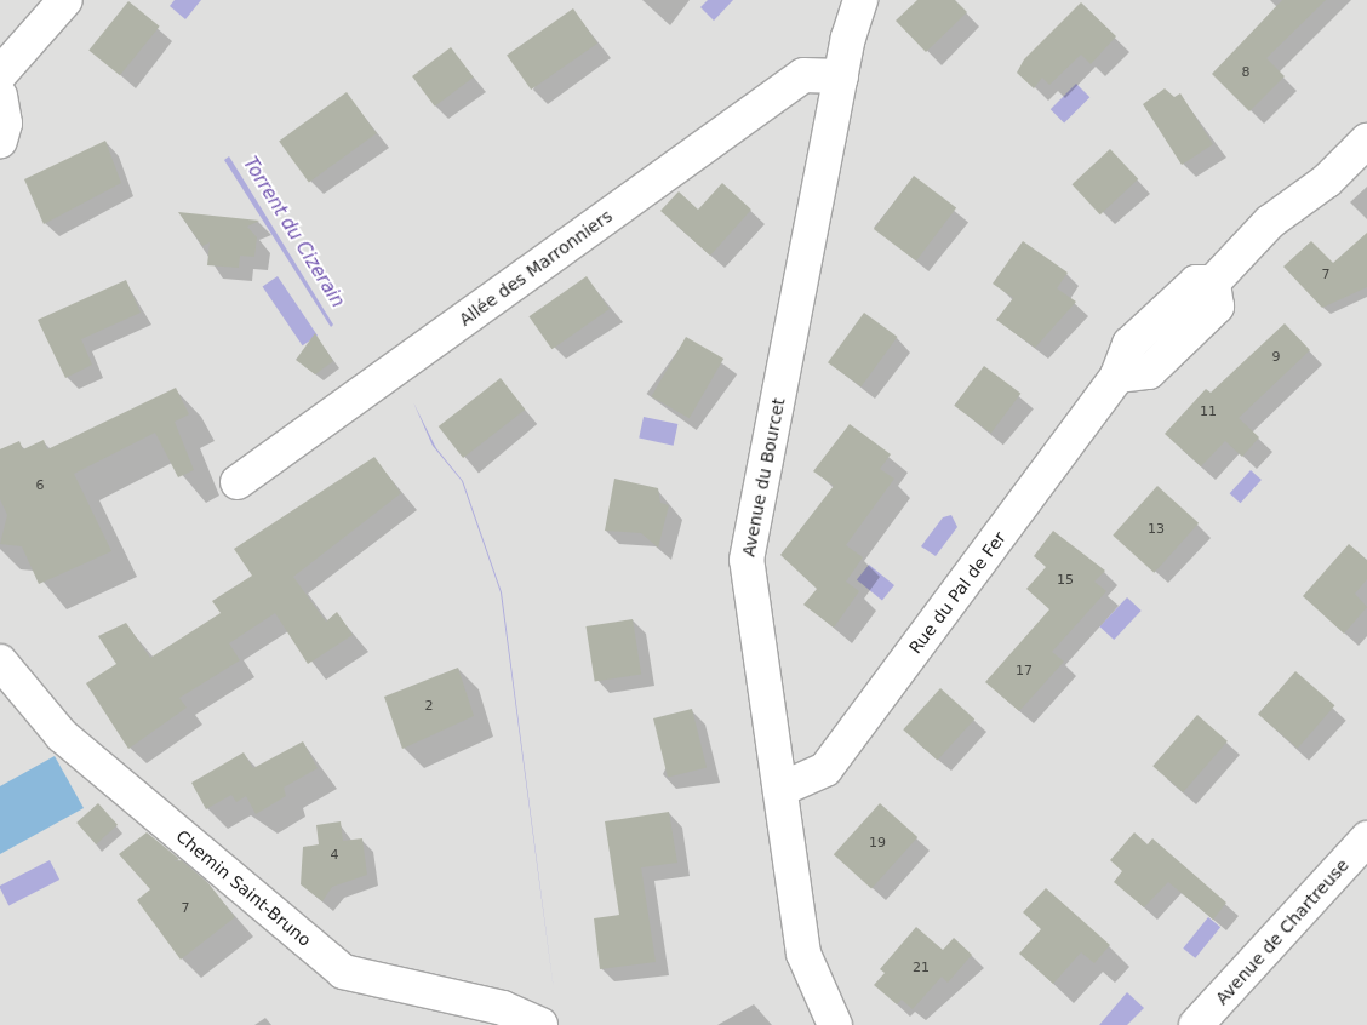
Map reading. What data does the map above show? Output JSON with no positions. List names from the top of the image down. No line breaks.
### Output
{"streets":{"street":["Allée des Marronniers","Avenue du Bourcet","Rue du Pal de Fer","Chemin Saint-Bruno","Avenue de Chartreuse"]},"crossings":[["Allée des Marronniers","Avenue du Bourcet"],["Avenue du Bourcet","Rue du Pal de Fer"]],"water":["Torrent du Cizerain"],"house_numbers":["8","7","9","11","6","13","15","17","2","19","4","7","21"]}
